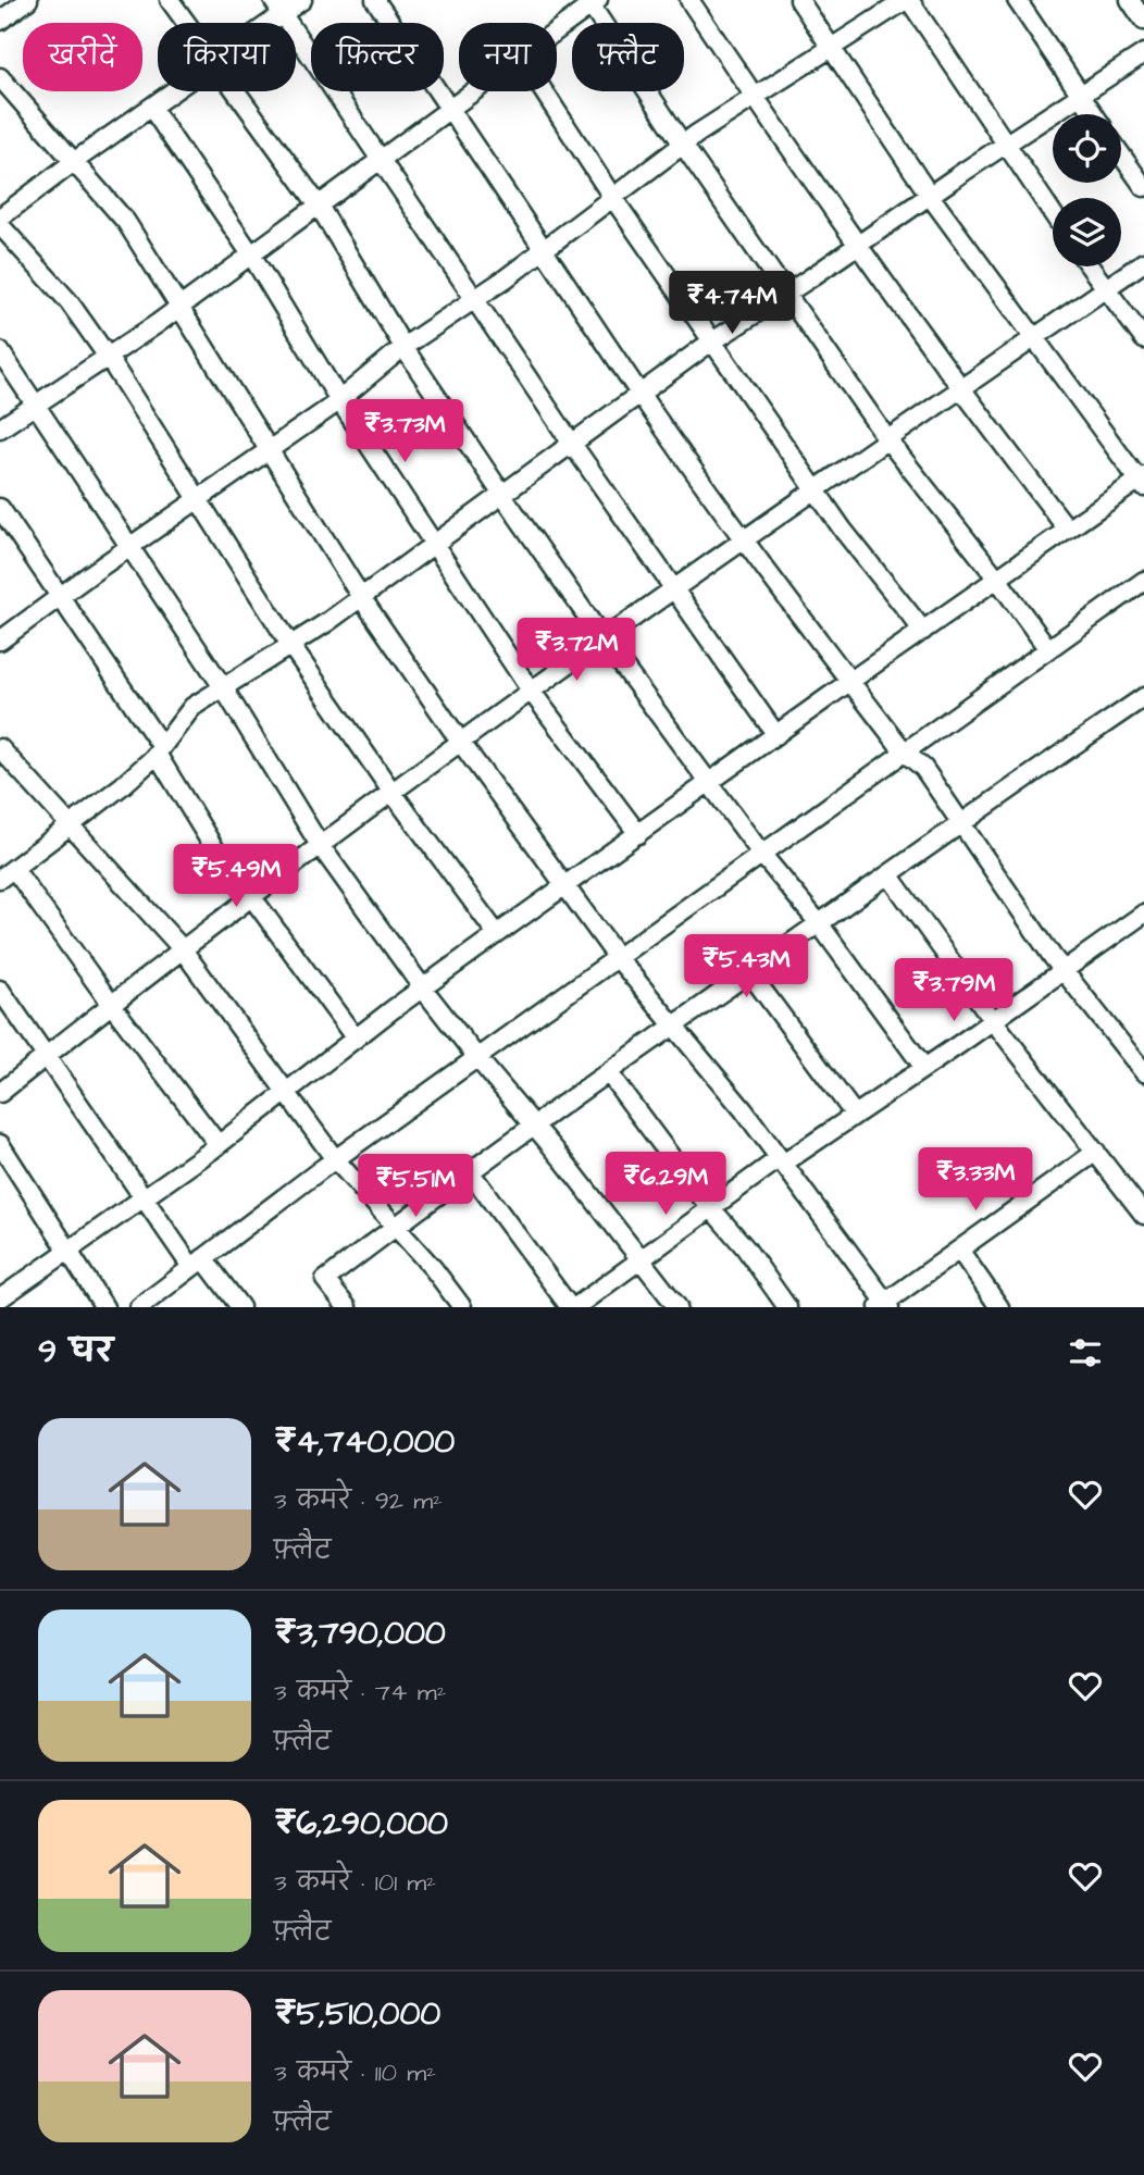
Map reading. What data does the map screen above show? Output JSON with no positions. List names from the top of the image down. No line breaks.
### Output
{"page":{"chip":["खरीदें","किराया","फ़िल्टर","नया","फ़्लैट"],"price":["₹4.74M","₹3.73M","₹3.72M","₹5.49M","₹5.43M","₹3.79M","₹3.33M","₹6.29M","₹5.51M"],"heading":"9 घर","list":[{"name":"₹4,740,000","note":"3 कमरे · 92 m² · फ़्लैट"},{"name":"₹3,790,000","note":"3 कमरे · 74 m² · फ़्लैट"},{"name":"₹6,290,000","note":"3 कमरे · 101 m² · फ़्लैट"},{"name":"₹5,510,000","note":"3 कमरे · 110 m² · फ़्लैट"}]}}
